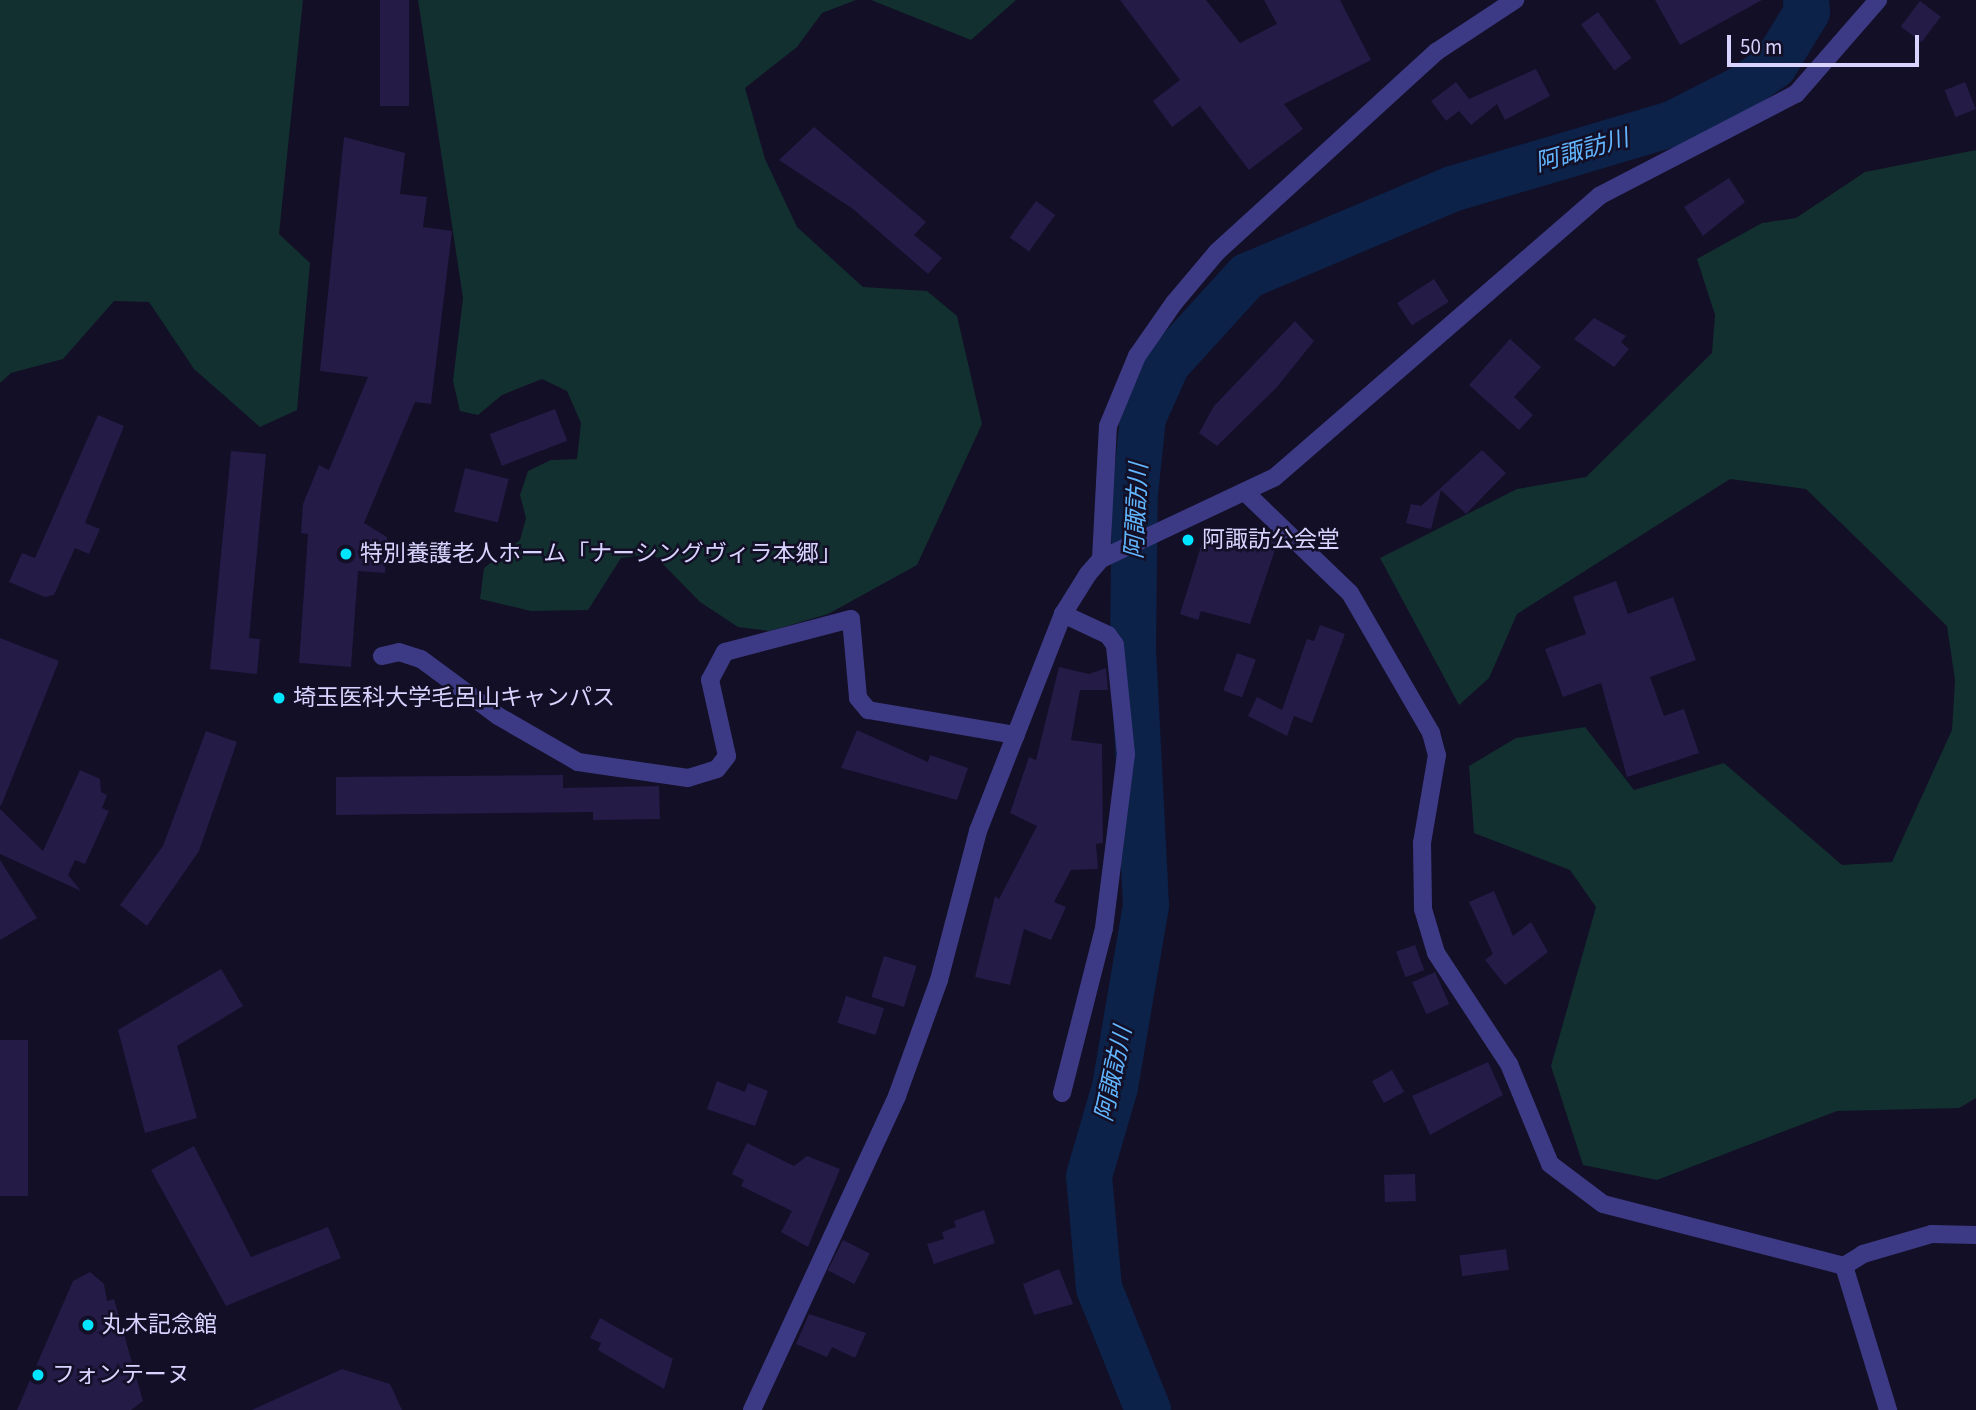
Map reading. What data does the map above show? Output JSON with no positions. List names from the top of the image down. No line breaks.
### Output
{"water":["阿諏訪川"],"places":["阿諏訪公会堂","特別養護老人ホーム「ナーシングヴィラ本郷」","埼玉医科大学毛呂山キャンパス","丸木記念館","フォンテーヌ"],"scale_bar":"50 m"}
